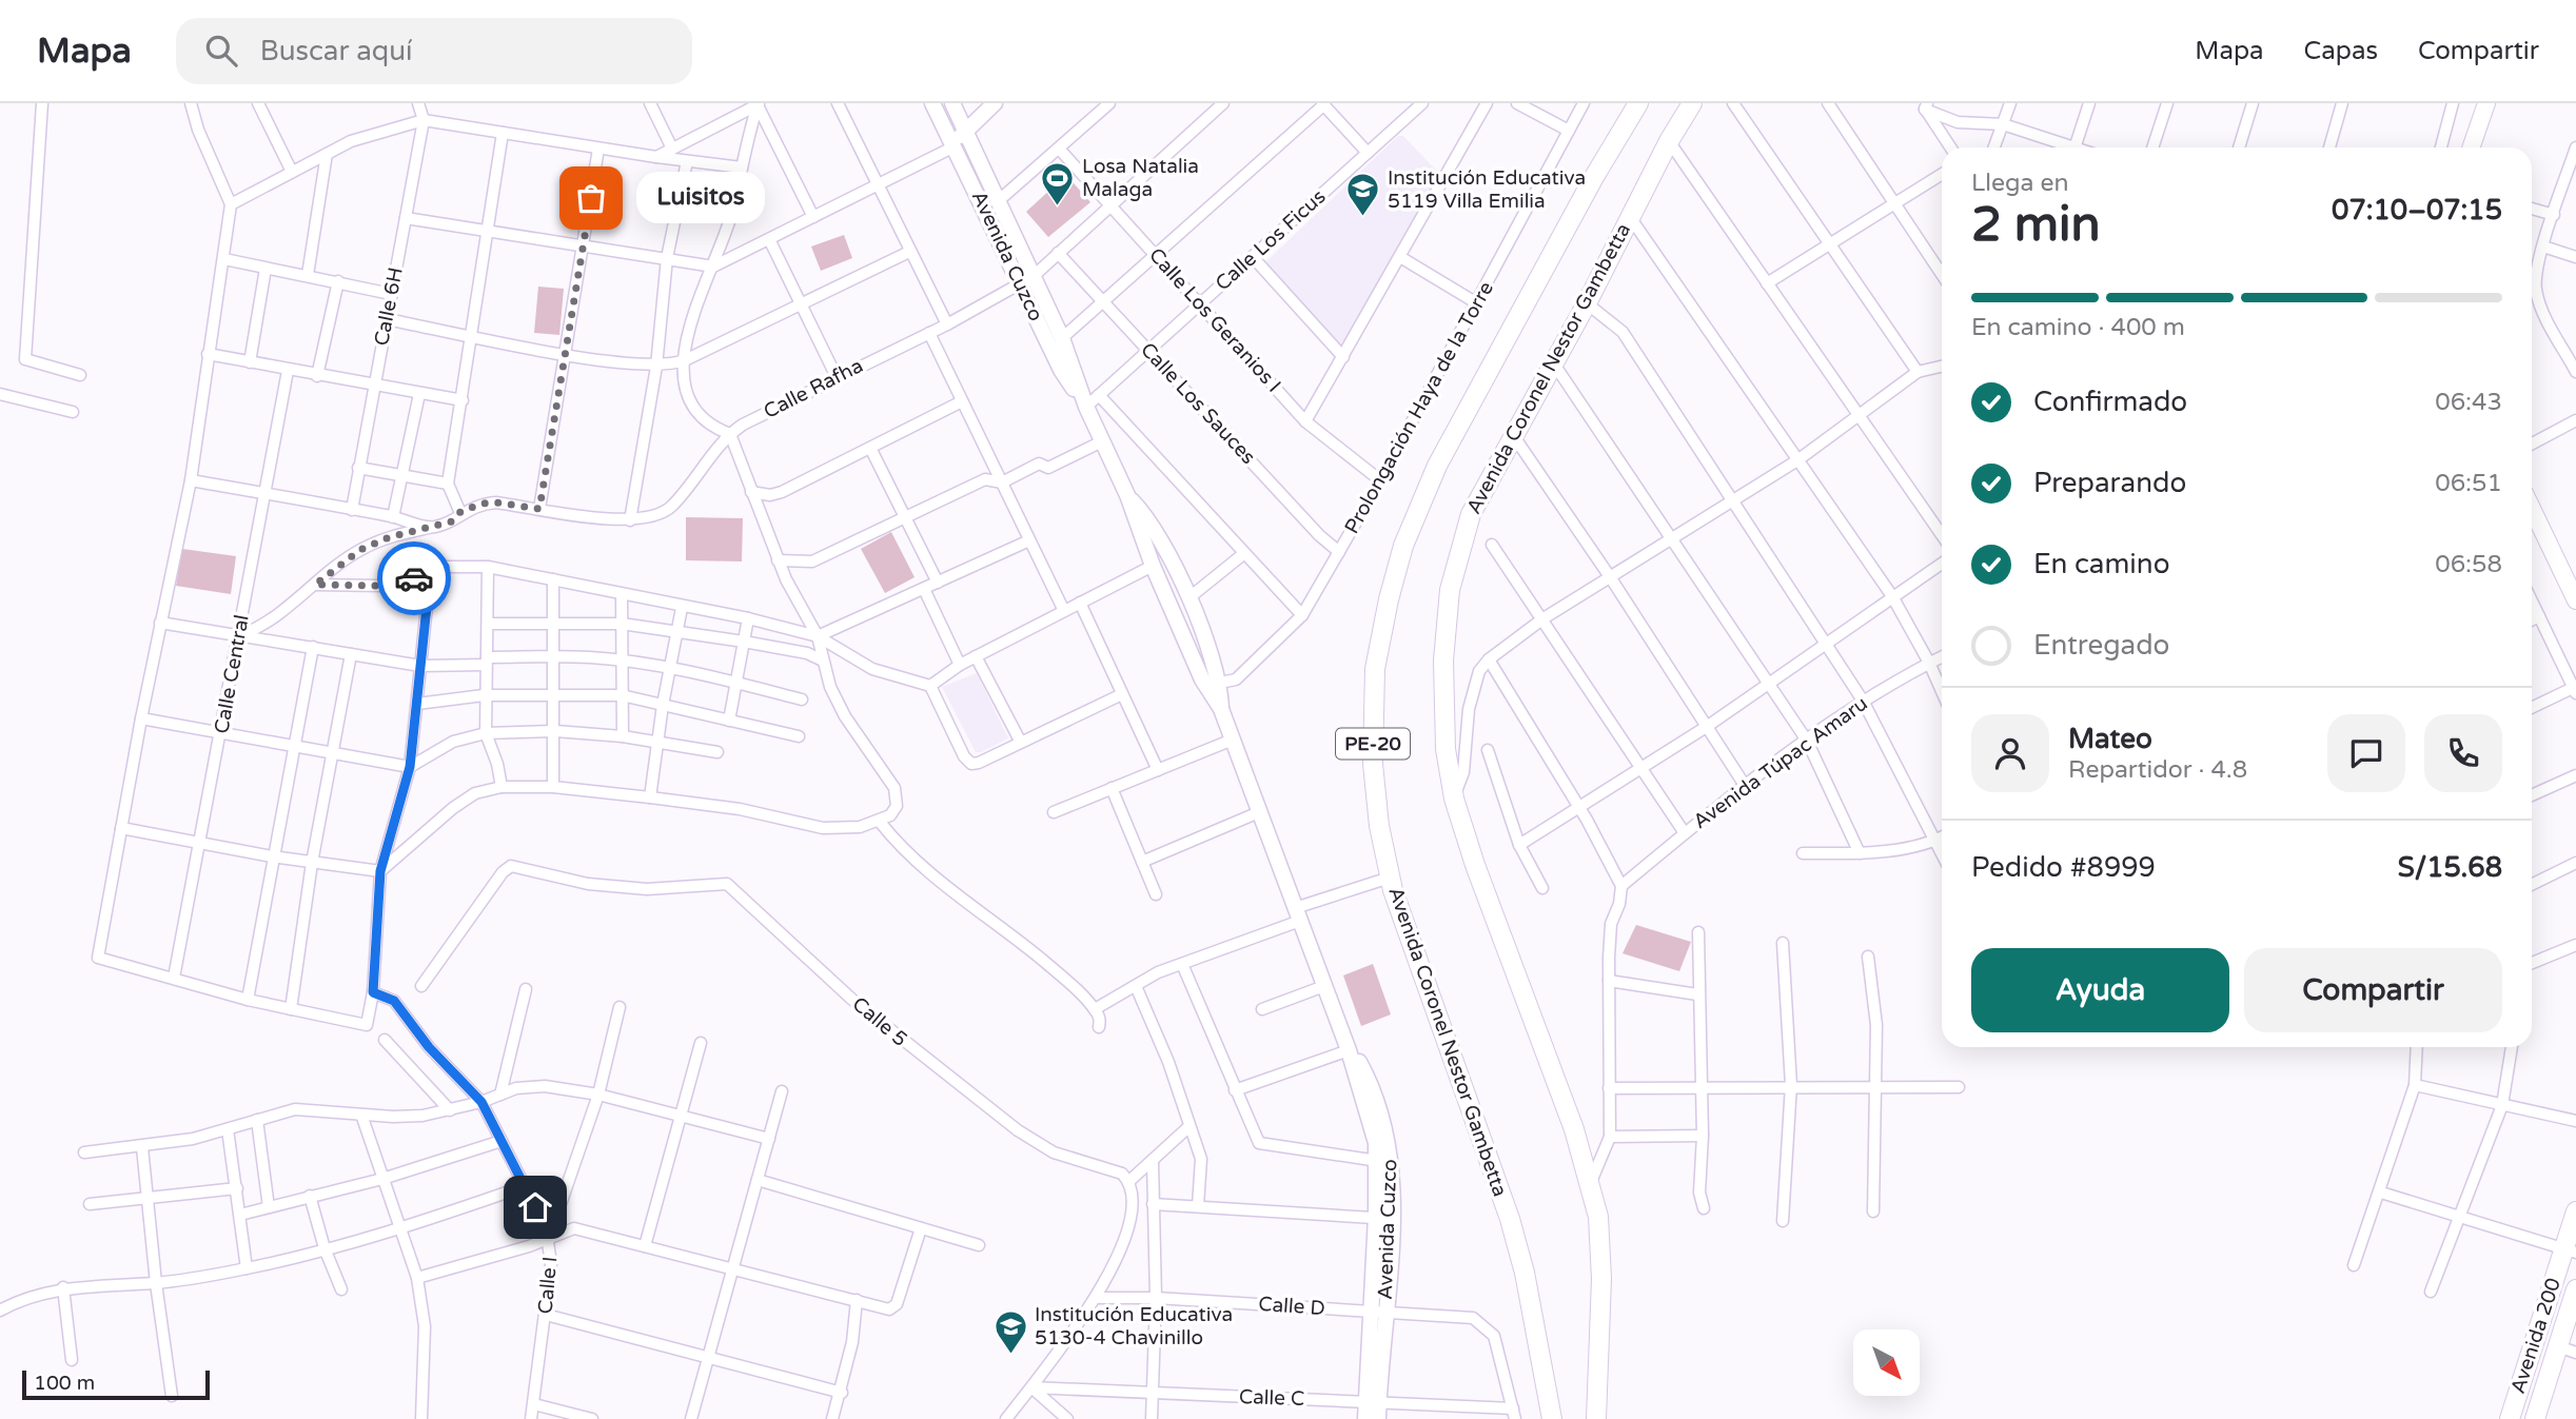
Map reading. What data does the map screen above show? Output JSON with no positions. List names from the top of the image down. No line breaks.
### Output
{"streets":{"main road":["Avenida Coronel Nestor Gambetta","PE-20","Avenida 200"],"street":["Calle Los Ficus","Avenida Cuzco","Calle 6H","Calle Los Geranios I","Calle Rafha","Calle Los Sauces","Prolongación Haya de la Torre","Calle Central","Avenida Túpac Amaru","Calle 5","Calle I","Calle D","Calle C"]},"crossings":[["Calle Los Ficus","Avenida Cuzco"],["Calle Los Ficus","Calle Los Geranios I"],["Calle Los Ficus","Calle Los Sauces"],["Avenida Cuzco","Calle Rafha"],["Avenida Cuzco","Prolongación Haya de la Torre"],["Avenida Cuzco","Calle D"],["Avenida Cuzco","Calle C"],["Calle Los Geranios I","Calle Rafha"],["Calle Los Geranios I","Prolongación Haya de la Torre"],["Calle Rafha","Calle Los Sauces"],["Calle Los Sauces","Prolongación Haya de la Torre"],["Calle D","Calle C"]],"places":{"other":["Luisitos"],"sports":["Losa Natalia Malaga"],"school or university":["Institución Educativa 5119 Villa Emilia","Institución Educativa 5130-4 Chavinillo"]},"scale_bar":"100 m","north":"bottom right","page":{"header":"Mapa","search":"Buscar aquí","nav":["Mapa","Capas","Compartir"],"heading":["2 min","Llega en","07:10–07:15"],"panel":["Mateo","Repartidor · 4.8","Pedido #8999","S/15.68"],"bubble":"Luisitos","bar":"En camino · 400 m","list":[["Confirmado","06:43"],["Preparando","06:51"],["En camino","06:58"],"Entregado"],"buttons":["Ayuda","Compartir"],"scale":"100 m"}}
